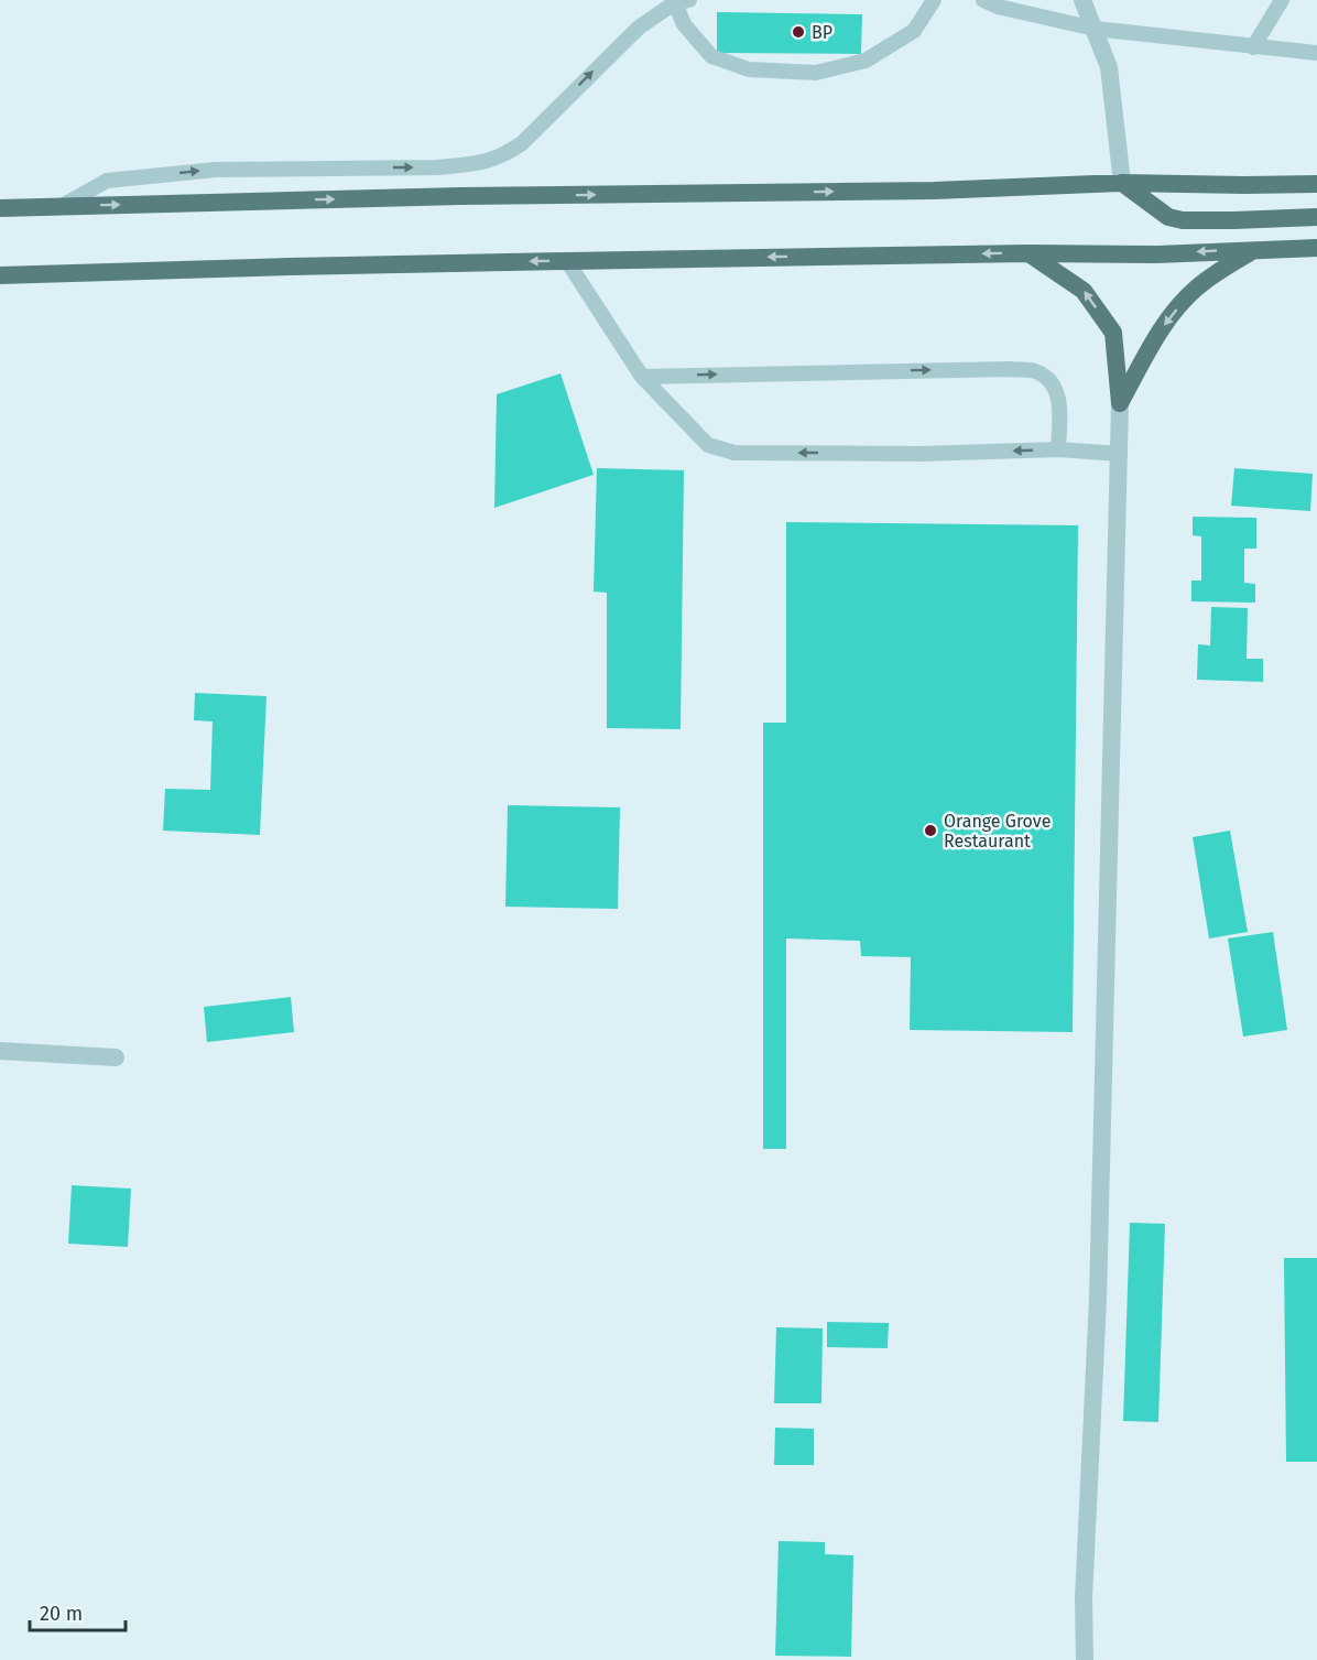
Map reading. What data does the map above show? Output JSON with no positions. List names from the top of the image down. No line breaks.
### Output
{"places":["BP","Orange Grove Restaurant"],"scale_bar":"20 m"}
